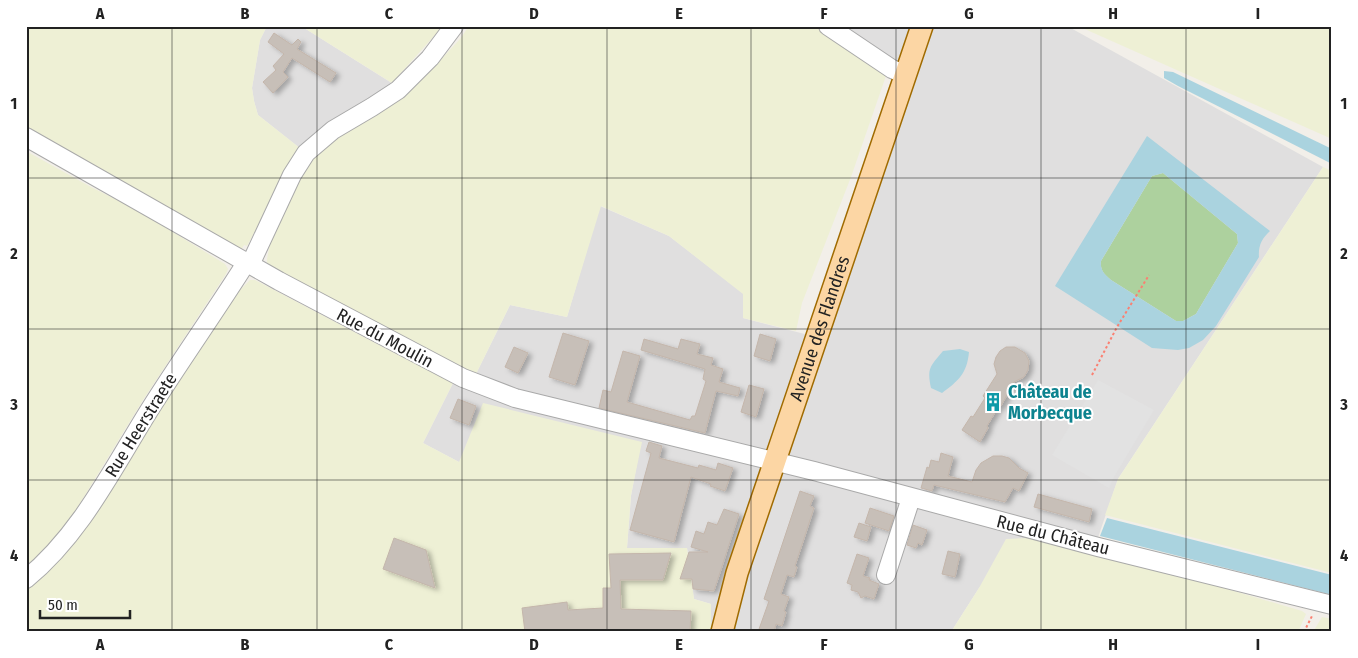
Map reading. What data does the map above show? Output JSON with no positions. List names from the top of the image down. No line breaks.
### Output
{"streets":{"main road":["Avenue des Flandres"],"street":["Rue du Moulin","Rue Heerstraete","Rue du Château"]},"crossings":[["Avenue des Flandres","Rue du Moulin"],["Avenue des Flandres","Rue du Château"],["Rue du Moulin","Rue Heerstraete"],["Rue du Moulin","Rue du Château"]],"places":{"building":["Château de Morbecque"]},"scale_bar":"50 m","grid":{"columns":["A","B","C","D","E","F","G","H","I"],"rows":["1","2","3","4"]}}
